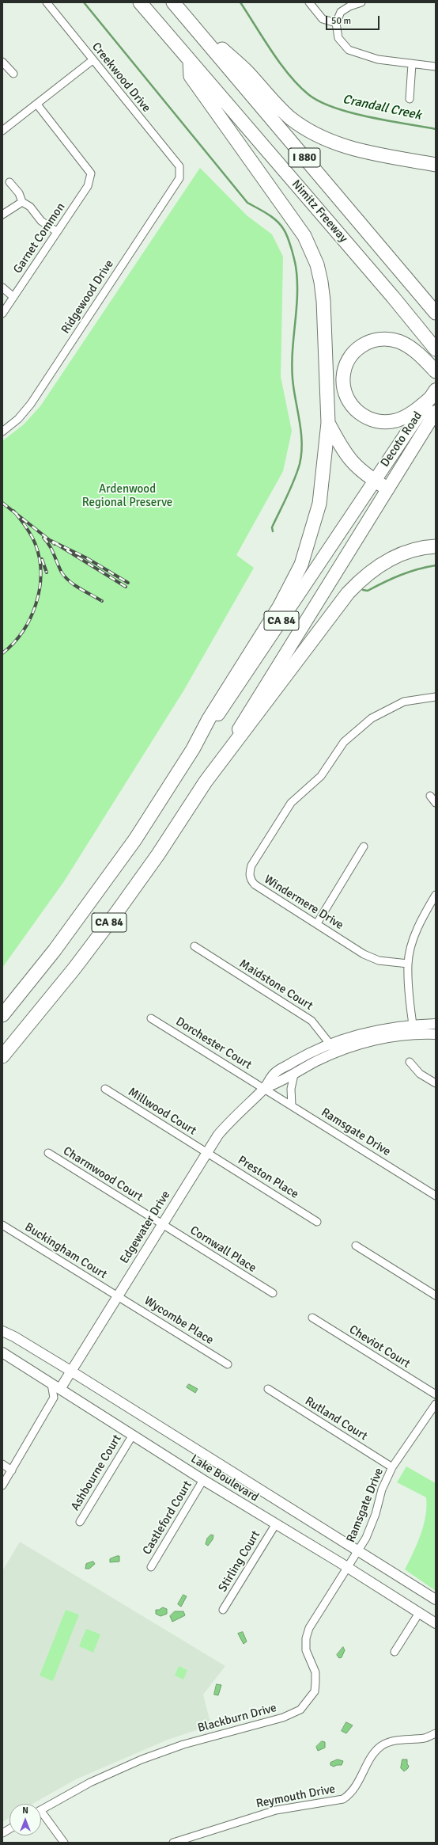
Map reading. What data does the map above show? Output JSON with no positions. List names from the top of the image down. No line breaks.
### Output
{"streets":{"highway":["I 880","Nimitz Freeway","Decoto Road","CA 84"],"street":["Creekwood Drive","Garnet Common","Ridgewood Drive","Windermere Drive","Maidstone Court","Dorchester Court","Millwood Court","Ramsgate Drive","Charmwood Court","Preston Place","Edgewater Drive","Cornwall Place","Buckingham Court","Wycombe Place","Cheviot Court","Rutland Court","Ashbourne Court","Lake Boulevard","Castleford Court","Stirling Court","Blackburn Drive","Reymouth Drive"]},"crossings":[["Creekwood Drive","Ridgewood Drive"],["I 880","Nimitz Freeway"],["Decoto Road","CA 84"],["Maidstone Court","Edgewater Drive"],["Dorchester Court","Ramsgate Drive"],["Dorchester Court","Edgewater Drive"],["Millwood Court","Preston Place"],["Millwood Court","Edgewater Drive"],["Ramsgate Drive","Edgewater Drive"],["Ramsgate Drive","Rutland Court"],["Ramsgate Drive","Lake Boulevard"],["Ramsgate Drive","Blackburn Drive"],["Charmwood Court","Edgewater Drive"],["Charmwood Court","Cornwall Place"],["Preston Place","Edgewater Drive"],["Edgewater Drive","Cornwall Place"],["Edgewater Drive","Buckingham Court"],["Edgewater Drive","Wycombe Place"],["Edgewater Drive","Lake Boulevard"],["Buckingham Court","Wycombe Place"],["Ashbourne Court","Lake Boulevard"],["Lake Boulevard","Castleford Court"],["Lake Boulevard","Stirling Court"],["Lake Boulevard","Blackburn Drive"]],"water":["Crandall Creek"],"parks":["Ardenwood Regional Preserve"],"scale_bar":"50 m","north":"top"}
